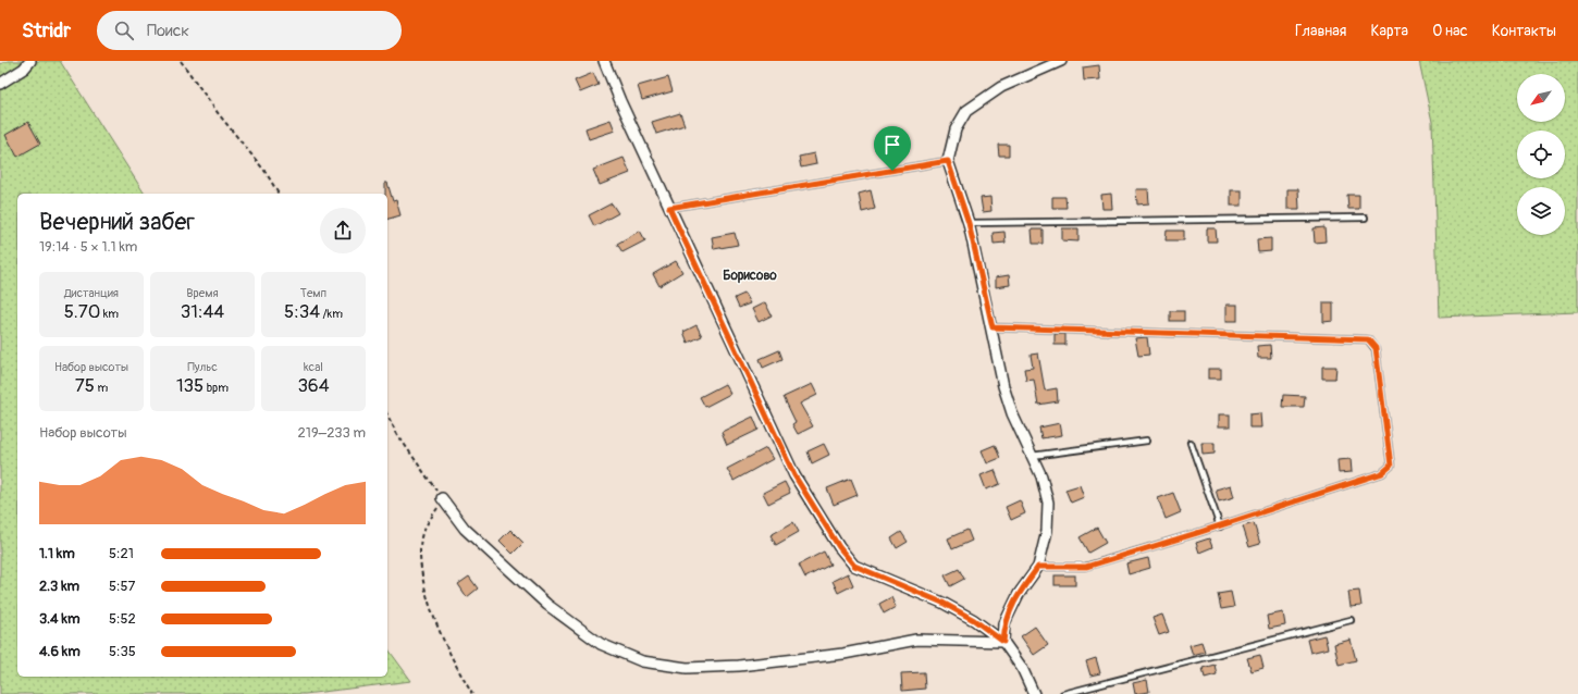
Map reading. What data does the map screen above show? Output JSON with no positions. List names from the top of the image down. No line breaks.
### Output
{"districts":["Борисово"],"north":"bottom left","page":{"header":"Stridr","search":"Поиск","nav":["Главная","Карта","О нас","Контакты"],"heading":["Вечерний забег","19:14 · 5 × 1.1 km"],"stats":[["Дистанция","5.70 km"],["Время","31:44"],["Темп","5:34 /km"],["Набор высоты","75 m"],["Пульс","135 bpm"],["kcal","364"]],"chart":["Набор высоты","219–233 m"],"list":[{"name":"1.1 km","note":"5:21"},{"name":"2.3 km","note":"5:57"},{"name":"3.4 km","note":"5:52"},{"name":"4.6 km","note":"5:35"}]}}
